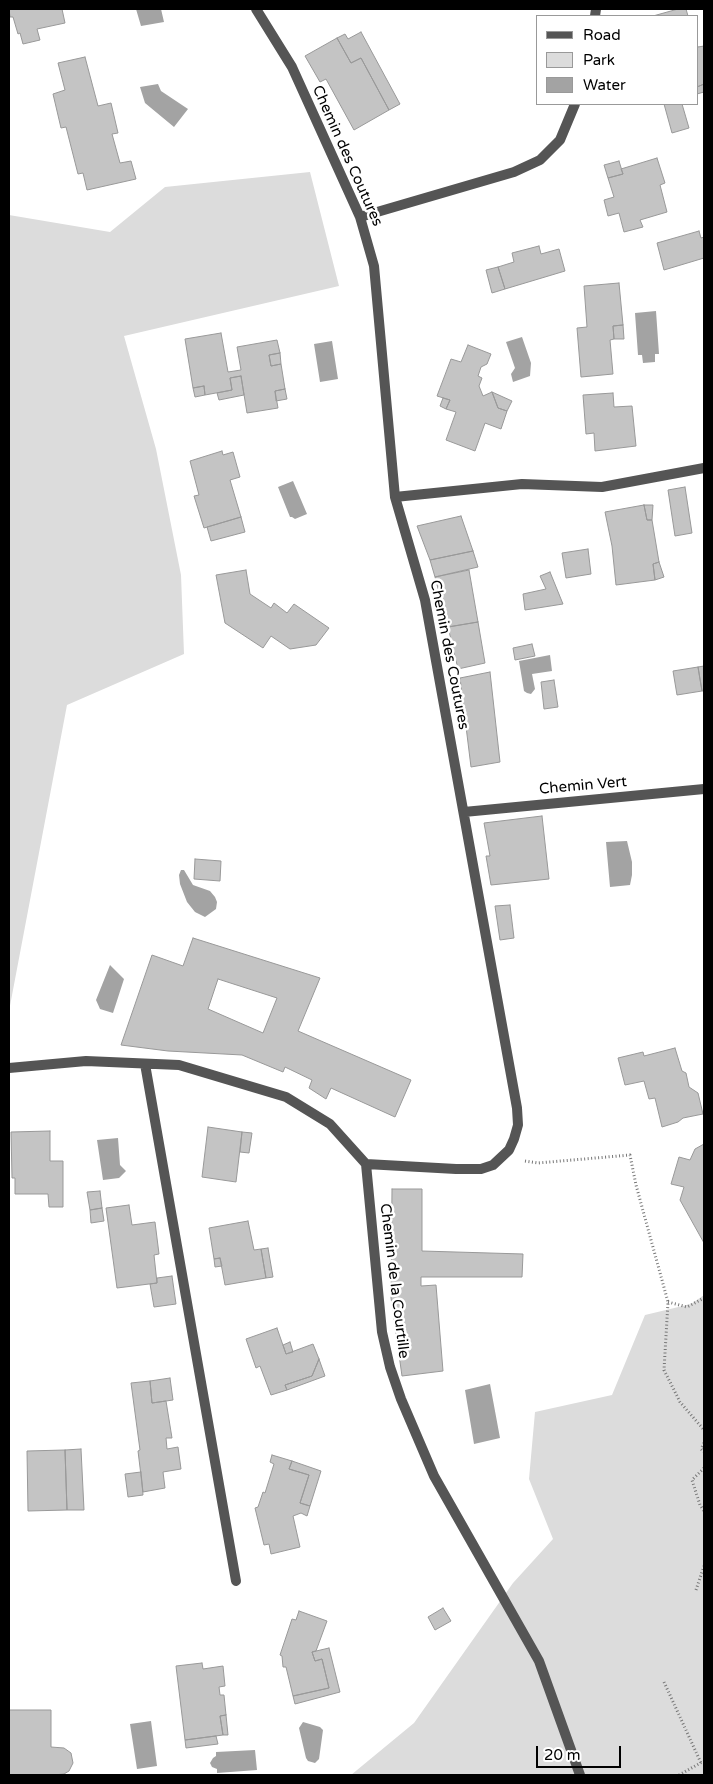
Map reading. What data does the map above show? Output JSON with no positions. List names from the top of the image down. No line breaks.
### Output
{"streets":{"street":["Chemin des Coutures","Chemin Vert","Chemin de la Courtille"]},"crossings":[["Chemin des Coutures","Chemin Vert"]],"legend":["Road","Park","Water"],"scale_bar":"20 m"}
